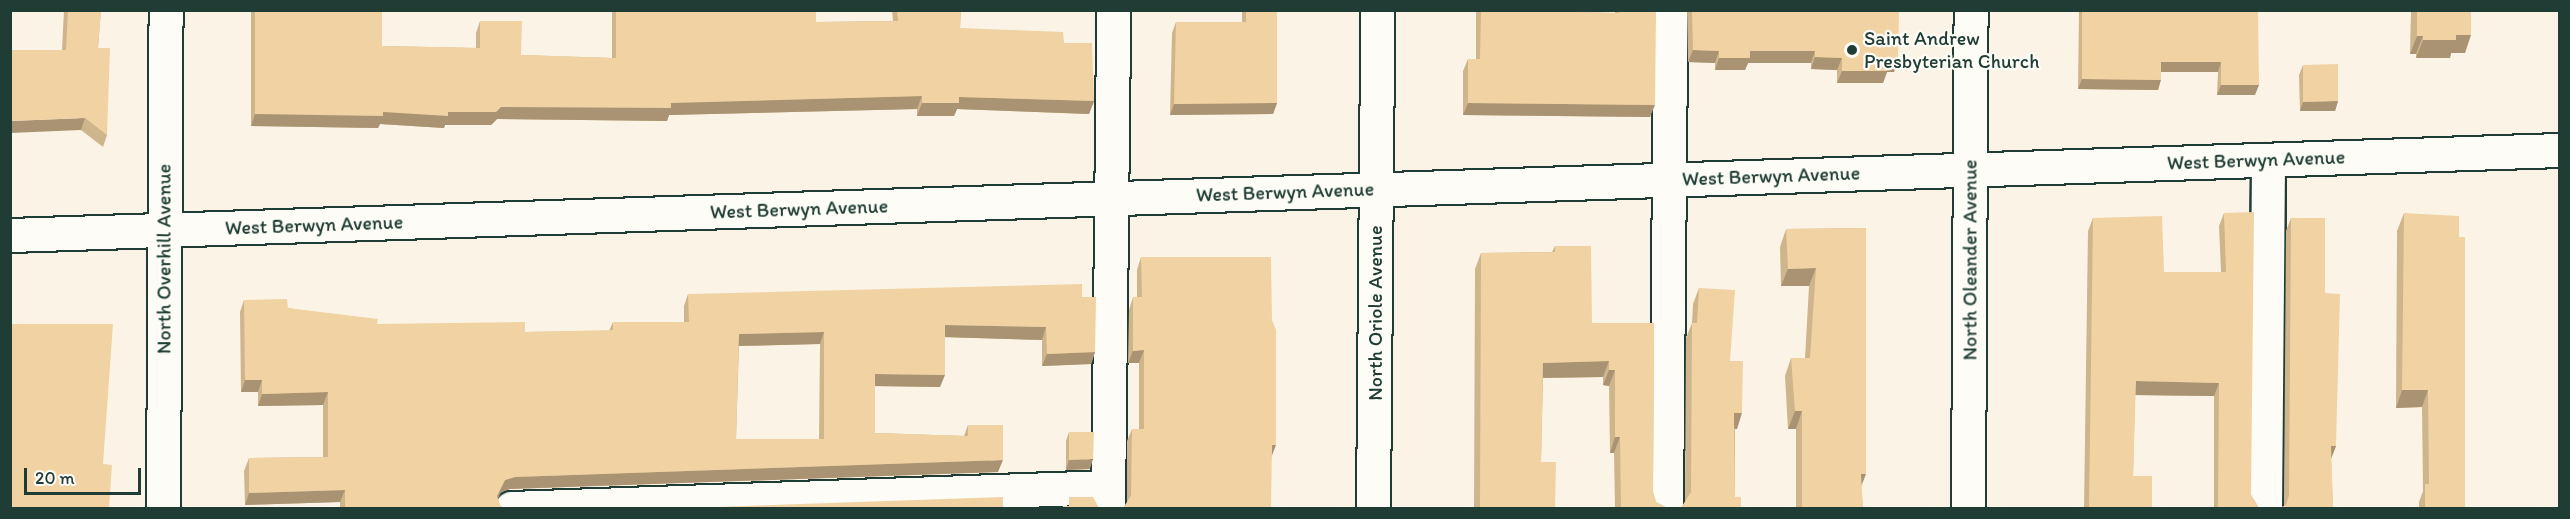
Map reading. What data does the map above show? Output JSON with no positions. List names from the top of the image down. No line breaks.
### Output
{"streets":{"street":["West Berwyn Avenue","North Overhill Avenue","North Oleander Avenue","North Oriole Avenue"]},"crossings":[["West Berwyn Avenue","North Overhill Avenue"],["West Berwyn Avenue","North Oleander Avenue"],["West Berwyn Avenue","North Oriole Avenue"]],"places":["Saint Andrew Presbyterian Church"],"scale_bar":"20 m"}
